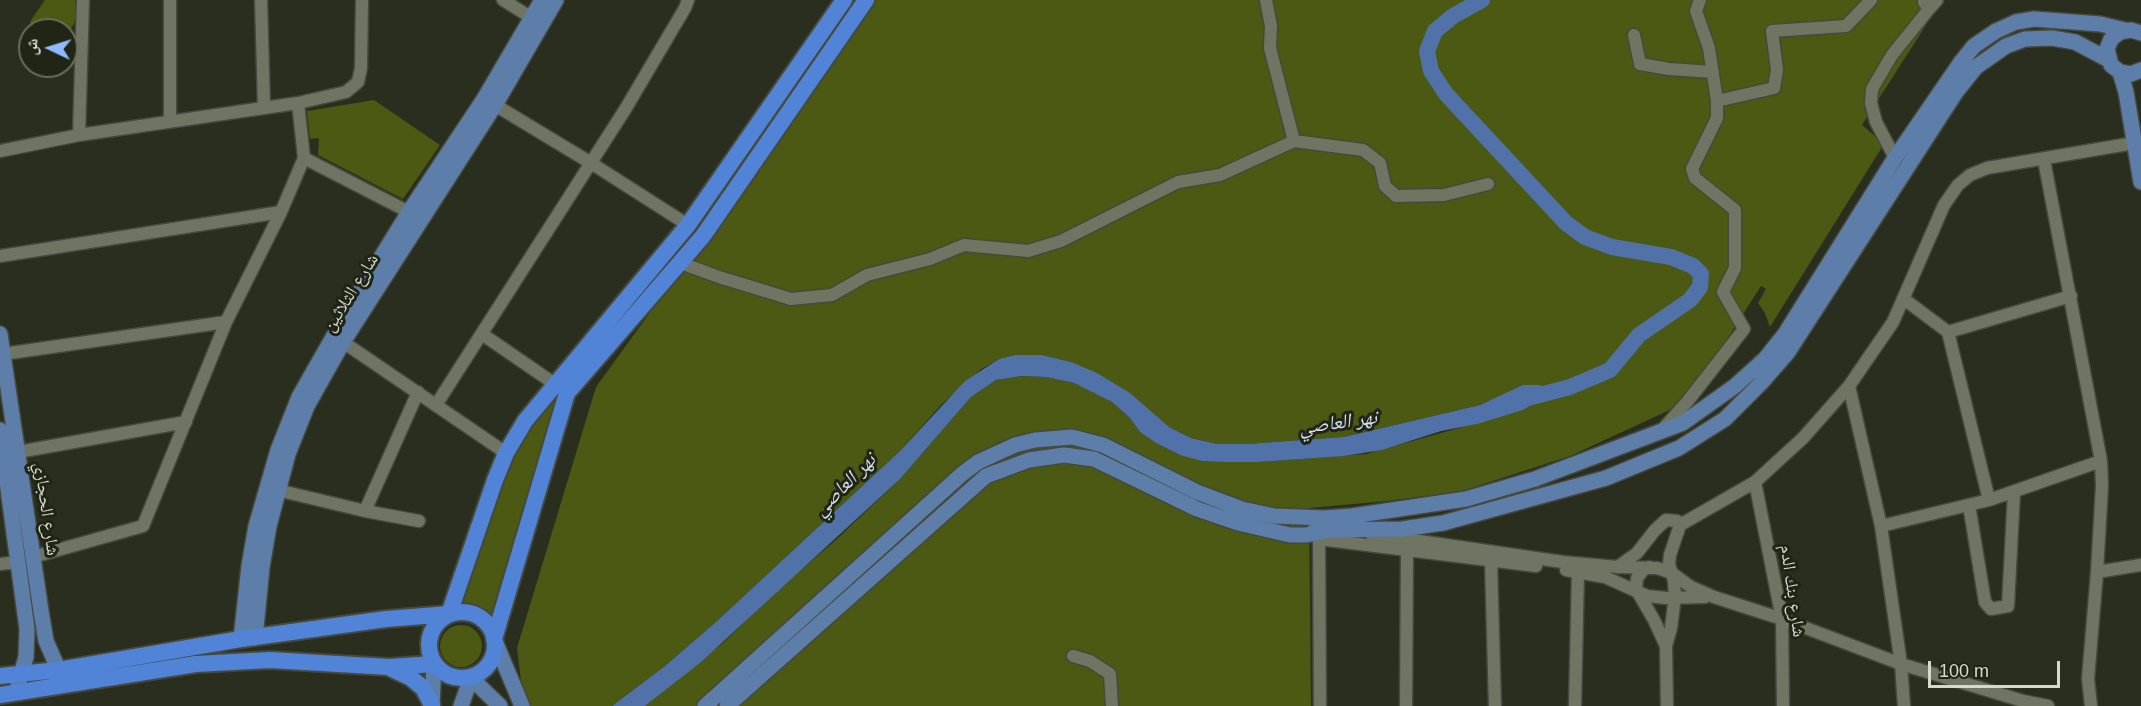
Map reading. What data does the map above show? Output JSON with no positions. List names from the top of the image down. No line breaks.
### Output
{"streets":{"main road":["شارع الثلاثين","شارع الحجازي"],"street":["شارع بنك الدم"]},"water":["نهر العاصي"],"scale_bar":"100 m","north":"left"}
